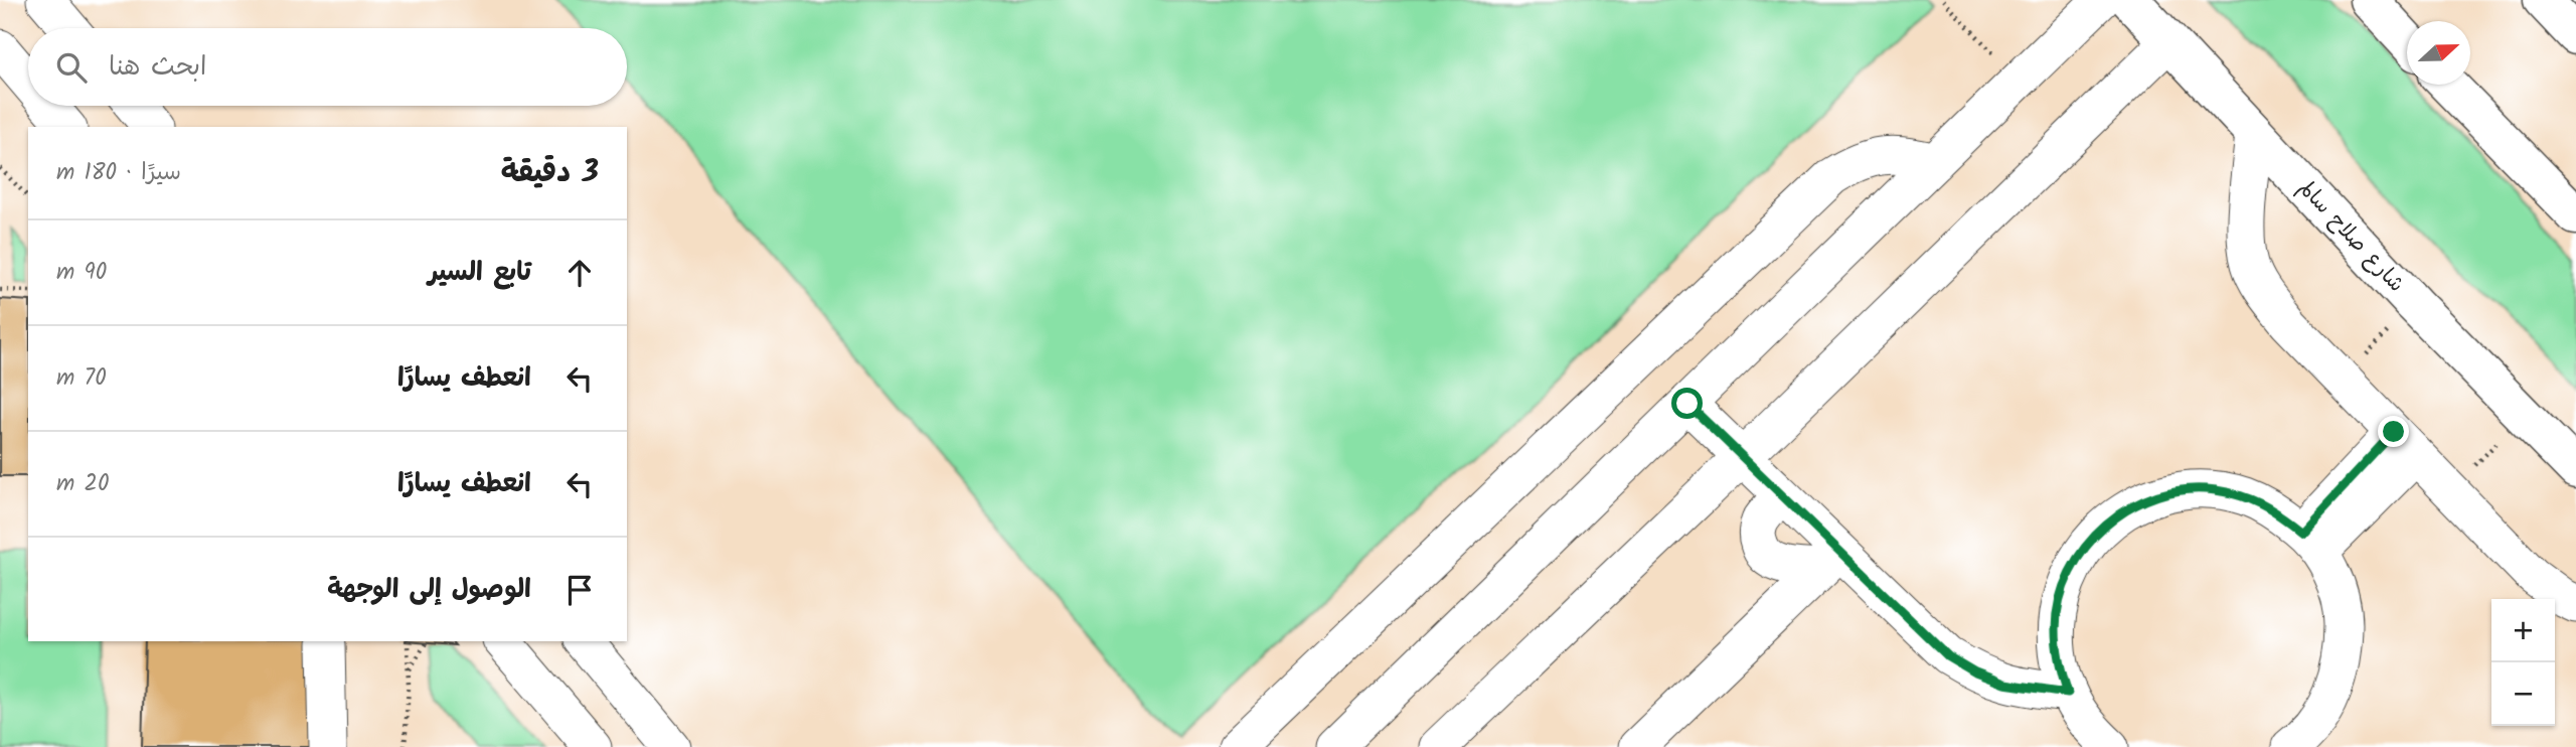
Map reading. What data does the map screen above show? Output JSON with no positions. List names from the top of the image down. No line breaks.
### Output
{"streets":{"main road":["شارع صلاح سالم"]},"north":"right","page":{"search":"ابحث هنا","heading":["3 دقيقة","سيرًا · 180 m"],"list":[["تابع السير","90 m"],["انعطف يسارًا","70 m"],["انعطف يسارًا","20 m"],"الوصول إلى الوجهة"],"map_buttons":["+","−"]}}
